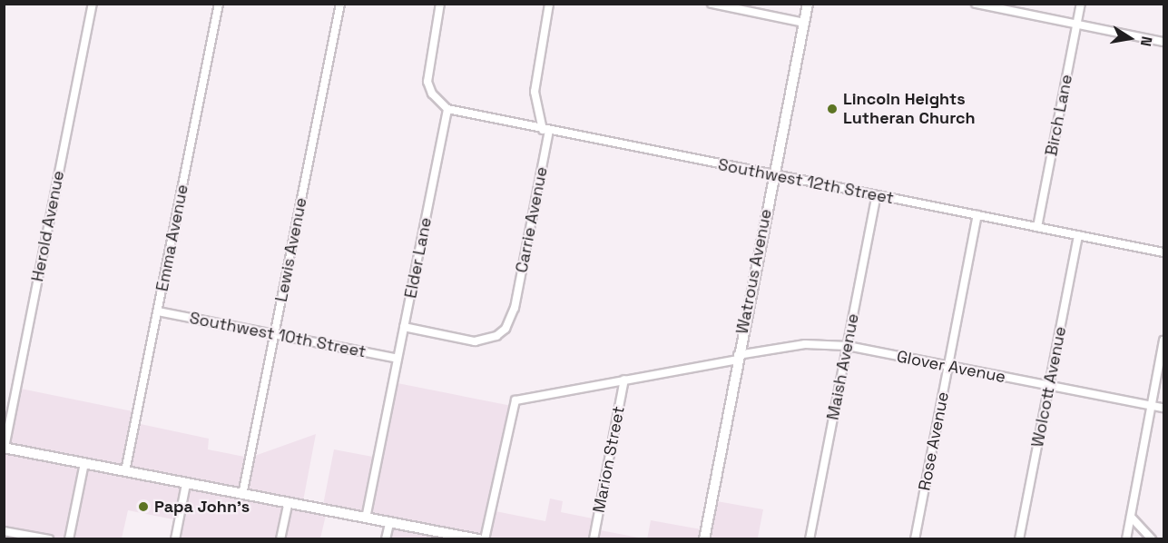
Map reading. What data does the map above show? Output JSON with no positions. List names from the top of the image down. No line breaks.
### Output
{"streets":{"street":["Birch Lane","Southwest 12th Street","Carrie Avenue","Herold Avenue","Emma Avenue","Lewis Avenue","Elder Lane","Watrous Avenue","Southwest 10th Street","Maish Avenue","Glover Avenue","Wolcott Avenue","Rose Avenue","Marion Street"]},"crossings":[["Birch Lane","Southwest 12th Street"],["Southwest 12th Street","Carrie Avenue"],["Southwest 12th Street","Elder Lane"],["Southwest 12th Street","Watrous Avenue"],["Southwest 12th Street","Maish Avenue"],["Southwest 12th Street","Wolcott Avenue"],["Southwest 12th Street","Rose Avenue"],["Carrie Avenue","Elder Lane"],["Emma Avenue","Southwest 10th Street"],["Lewis Avenue","Southwest 10th Street"],["Elder Lane","Southwest 10th Street"],["Watrous Avenue","Glover Avenue"],["Maish Avenue","Glover Avenue"],["Glover Avenue","Wolcott Avenue"],["Glover Avenue","Rose Avenue"],["Glover Avenue","Marion Street"]],"places":["Lincoln Heights Lutheran Church","Papa John's"],"north":"right"}
